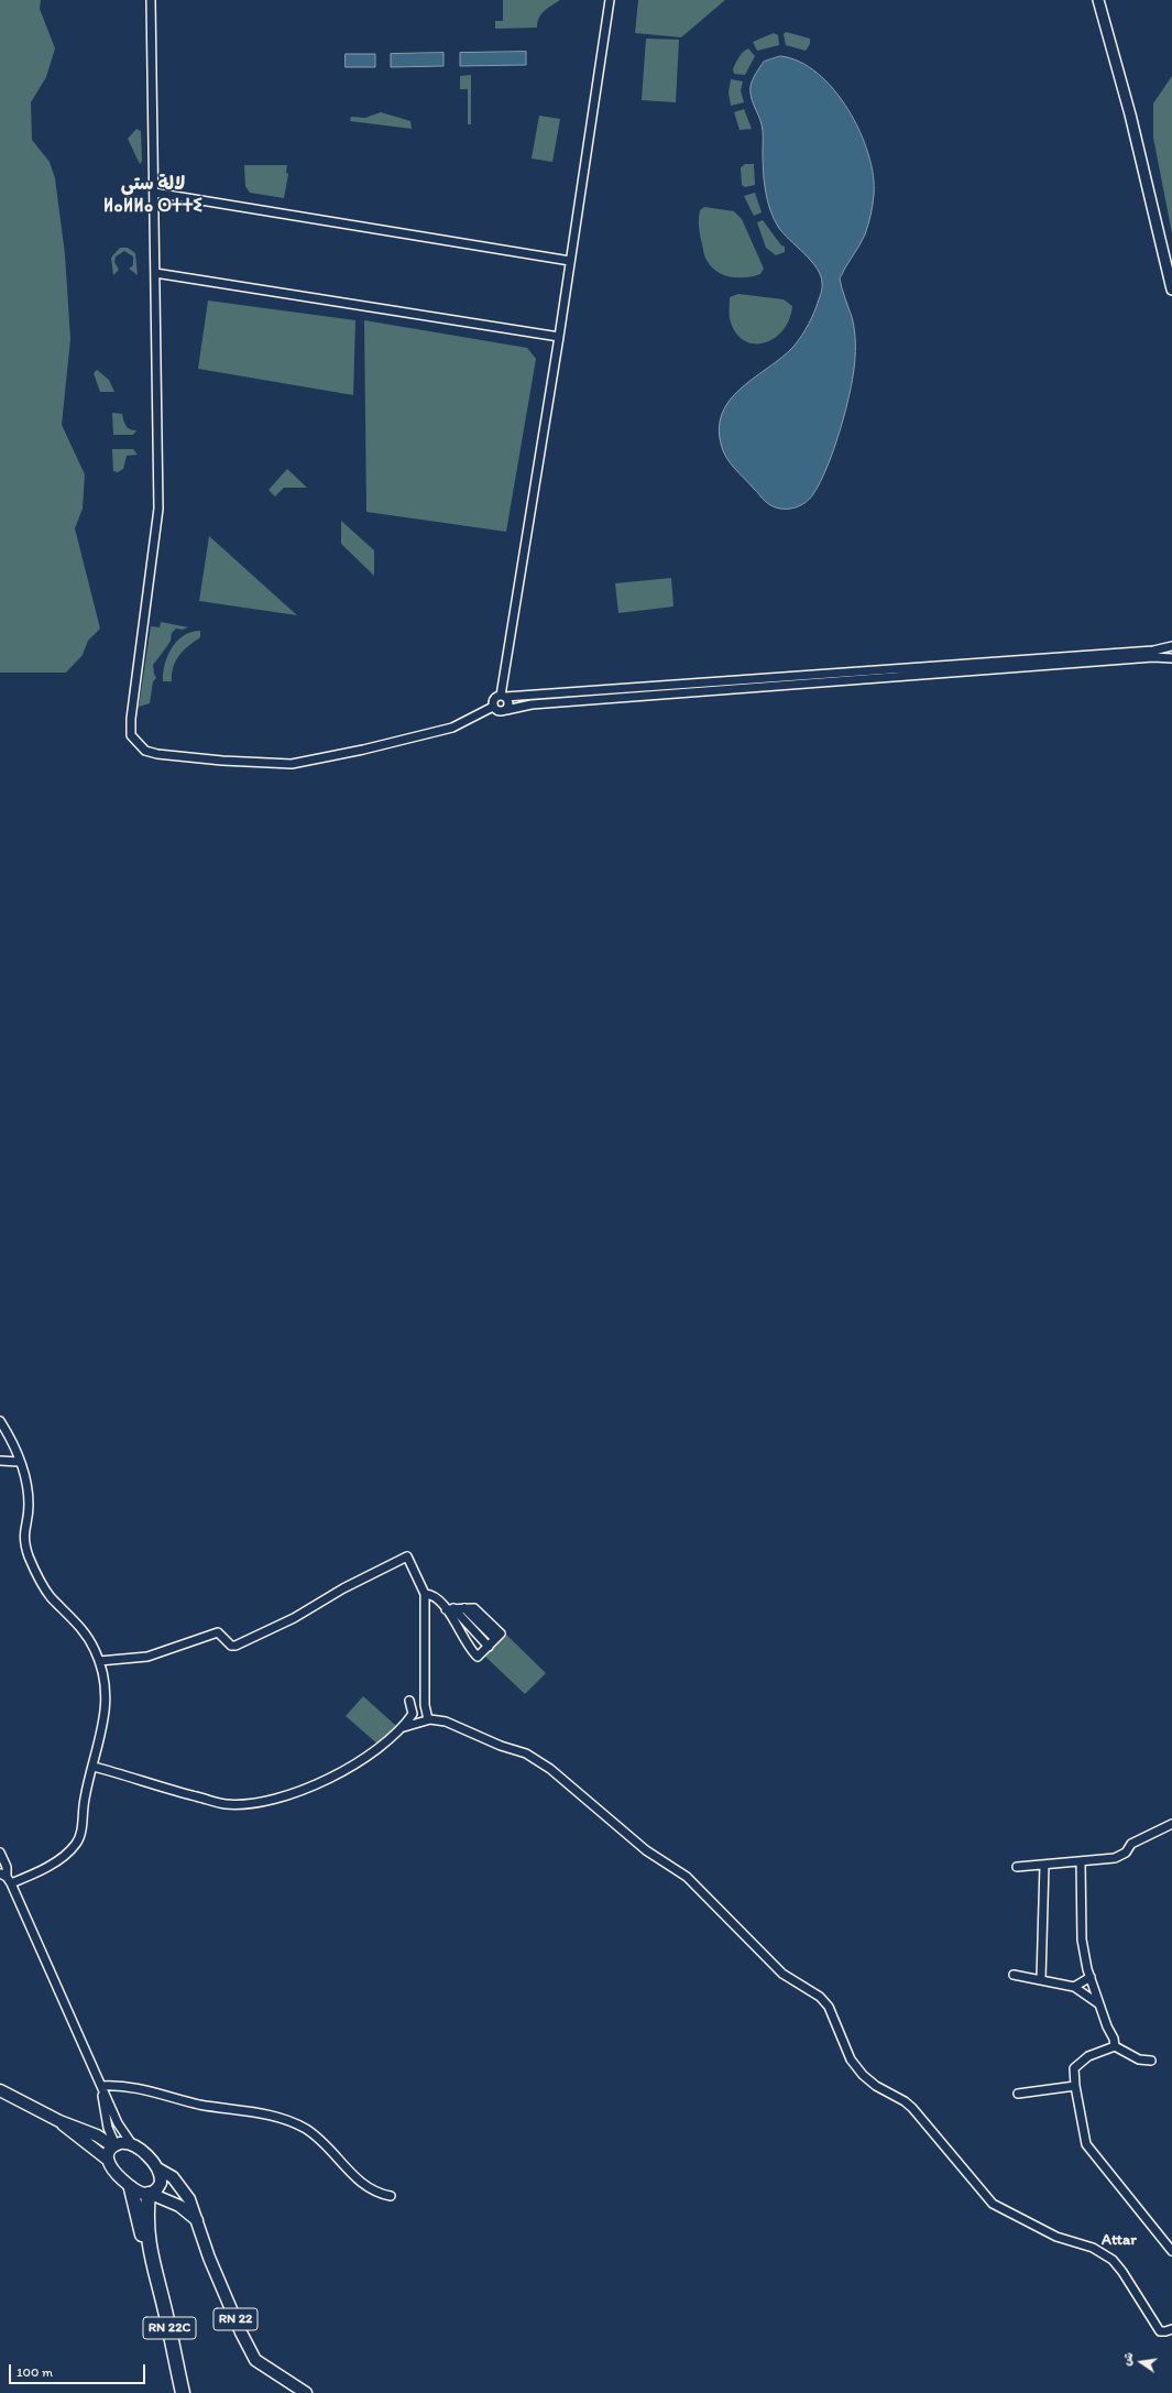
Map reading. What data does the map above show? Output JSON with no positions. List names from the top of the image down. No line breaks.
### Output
{"streets":{"highway":["RN 22C"],"main road":["RN 22"]},"districts":["لالة ستي ⵍⴰⵍⵍⴰ ⵙⵜⵜⵉ","Attar"],"scale_bar":"100 m","north":"left"}
